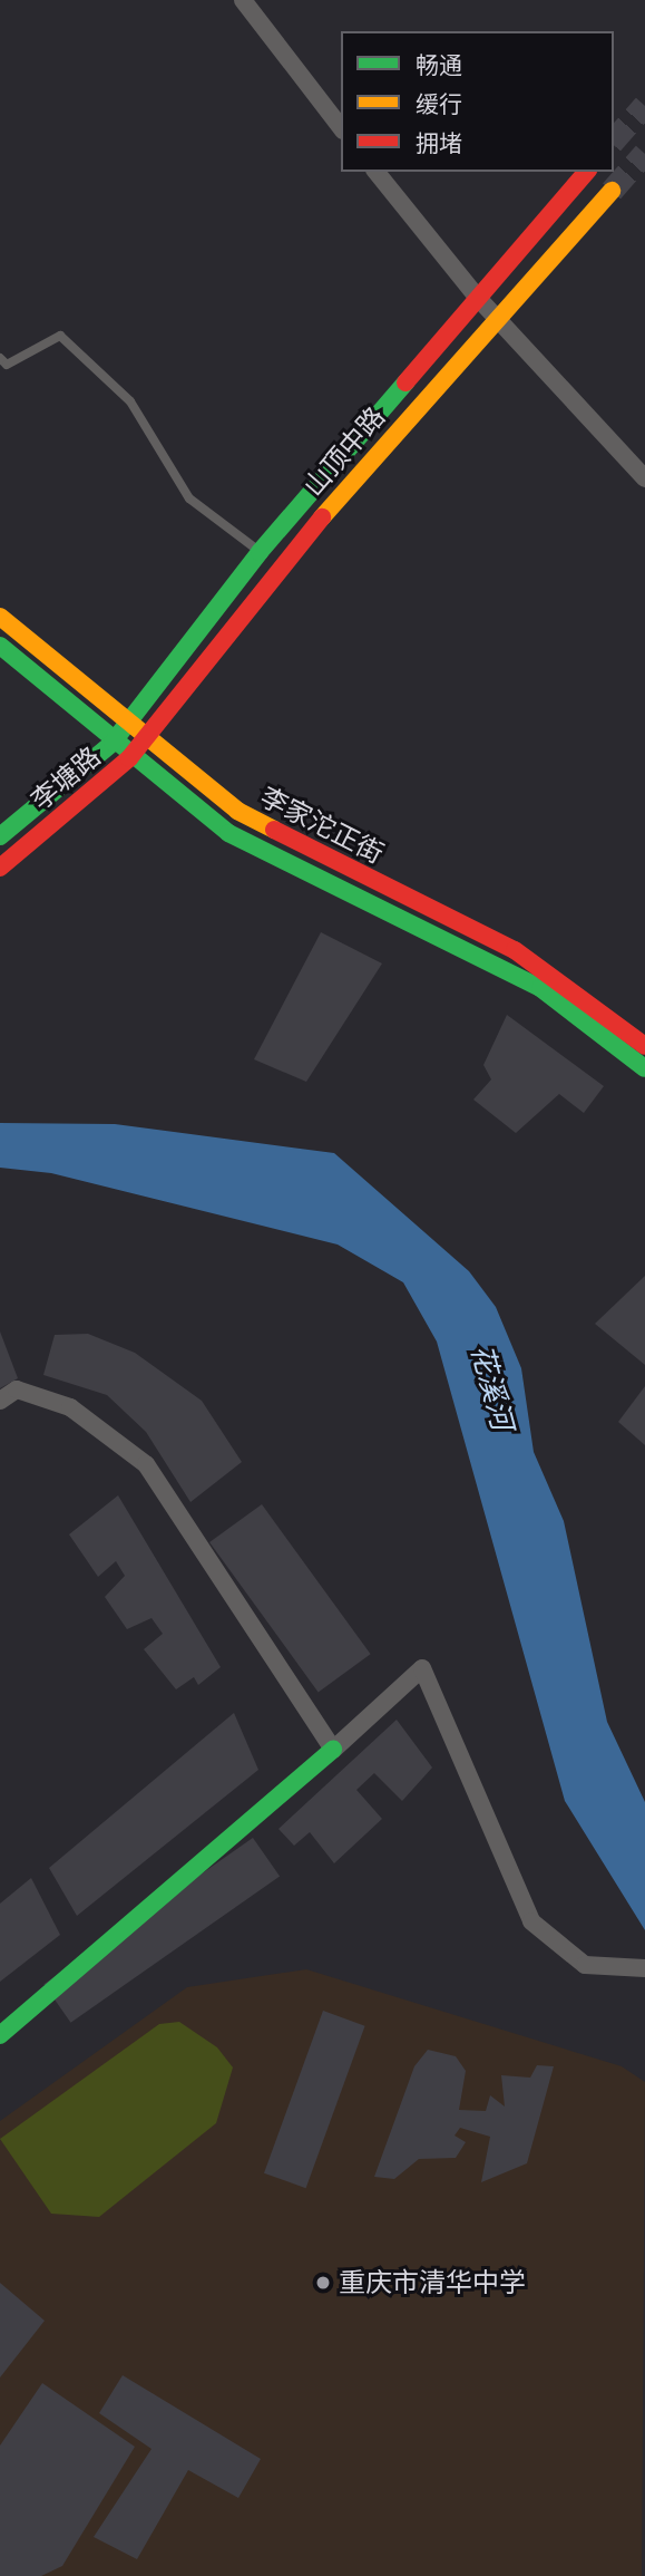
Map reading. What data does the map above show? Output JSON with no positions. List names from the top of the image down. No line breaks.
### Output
{"streets":{"main road":["山顶中路","李塘路","李家沱正街"]},"crossings":[["山顶中路","李塘路"],["山顶中路","李家沱正街"],["李塘路","李家沱正街"]],"water":["花溪河"],"places":["重庆市清华中学"],"legend":["畅通","缓行","拥堵"]}
